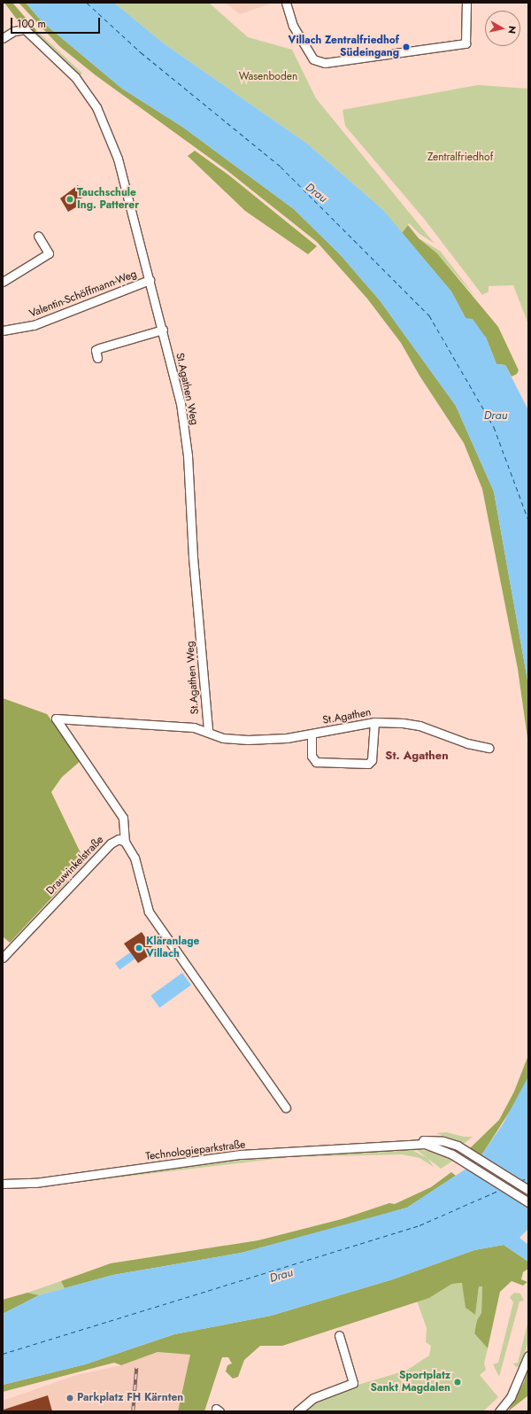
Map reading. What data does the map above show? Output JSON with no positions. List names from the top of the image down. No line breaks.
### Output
{"streets":{"street":["Valentin-Schöffmann-Weg","St.Agathen Weg","St.Agathen","Drauwinkelstraße","Technologieparkstraße"]},"crossings":[["Valentin-Schöffmann-Weg","St.Agathen Weg"],["St.Agathen Weg","St.Agathen"],["St.Agathen Weg","Drauwinkelstraße"]],"districts":["St. Agathen"],"water":["Drau"],"parks":["Wasenboden","Zentralfriedhof"],"places":["Villach Zentralfriedhof Südeingang","Tauchschule Ing. Patterer","Kläranlage Villach","Sportplatz Sankt Magdalen","Parkplatz FH Kärnten"],"scale_bar":"100 m","north":"right"}
